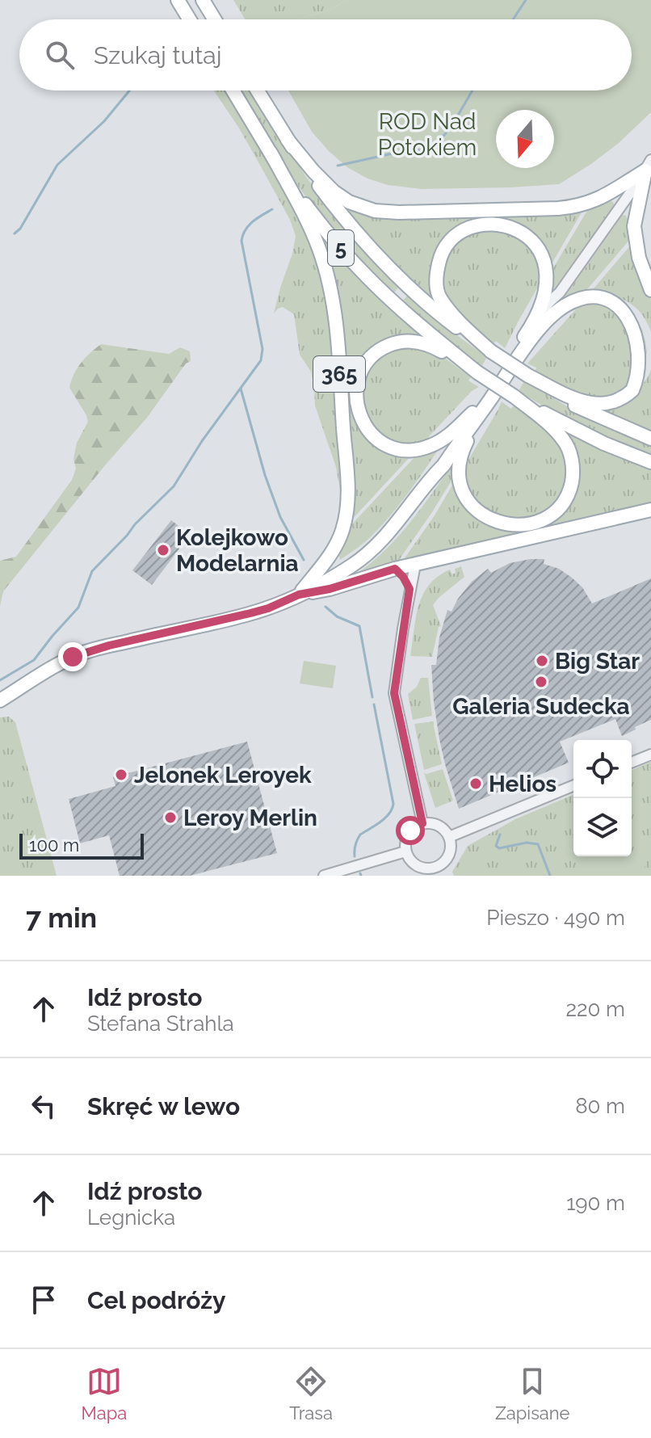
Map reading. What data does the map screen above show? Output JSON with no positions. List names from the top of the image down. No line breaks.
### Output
{"streets":{"main road":["5","365"]},"crossings":[["5","365"]],"parks":["ROD Nad Potokiem"],"places":["Kolejkowo Modelarnia","Big Star","Galeria Sudecka","Jelonek Leroyek","Helios","Leroy Merlin"],"scale_bar":"100 m","north":"bottom","page":{"search":"Szukaj tutaj","scale":"100 m","heading":["7 min","Pieszo · 490 m"],"list":[["Idź prosto","Stefana Strahla","220 m"],["Skręć w lewo","80 m"],["Idź prosto","Legnicka","190 m"],"Cel podróży"],"nav":["Mapa","Trasa","Zapisane"]}}
